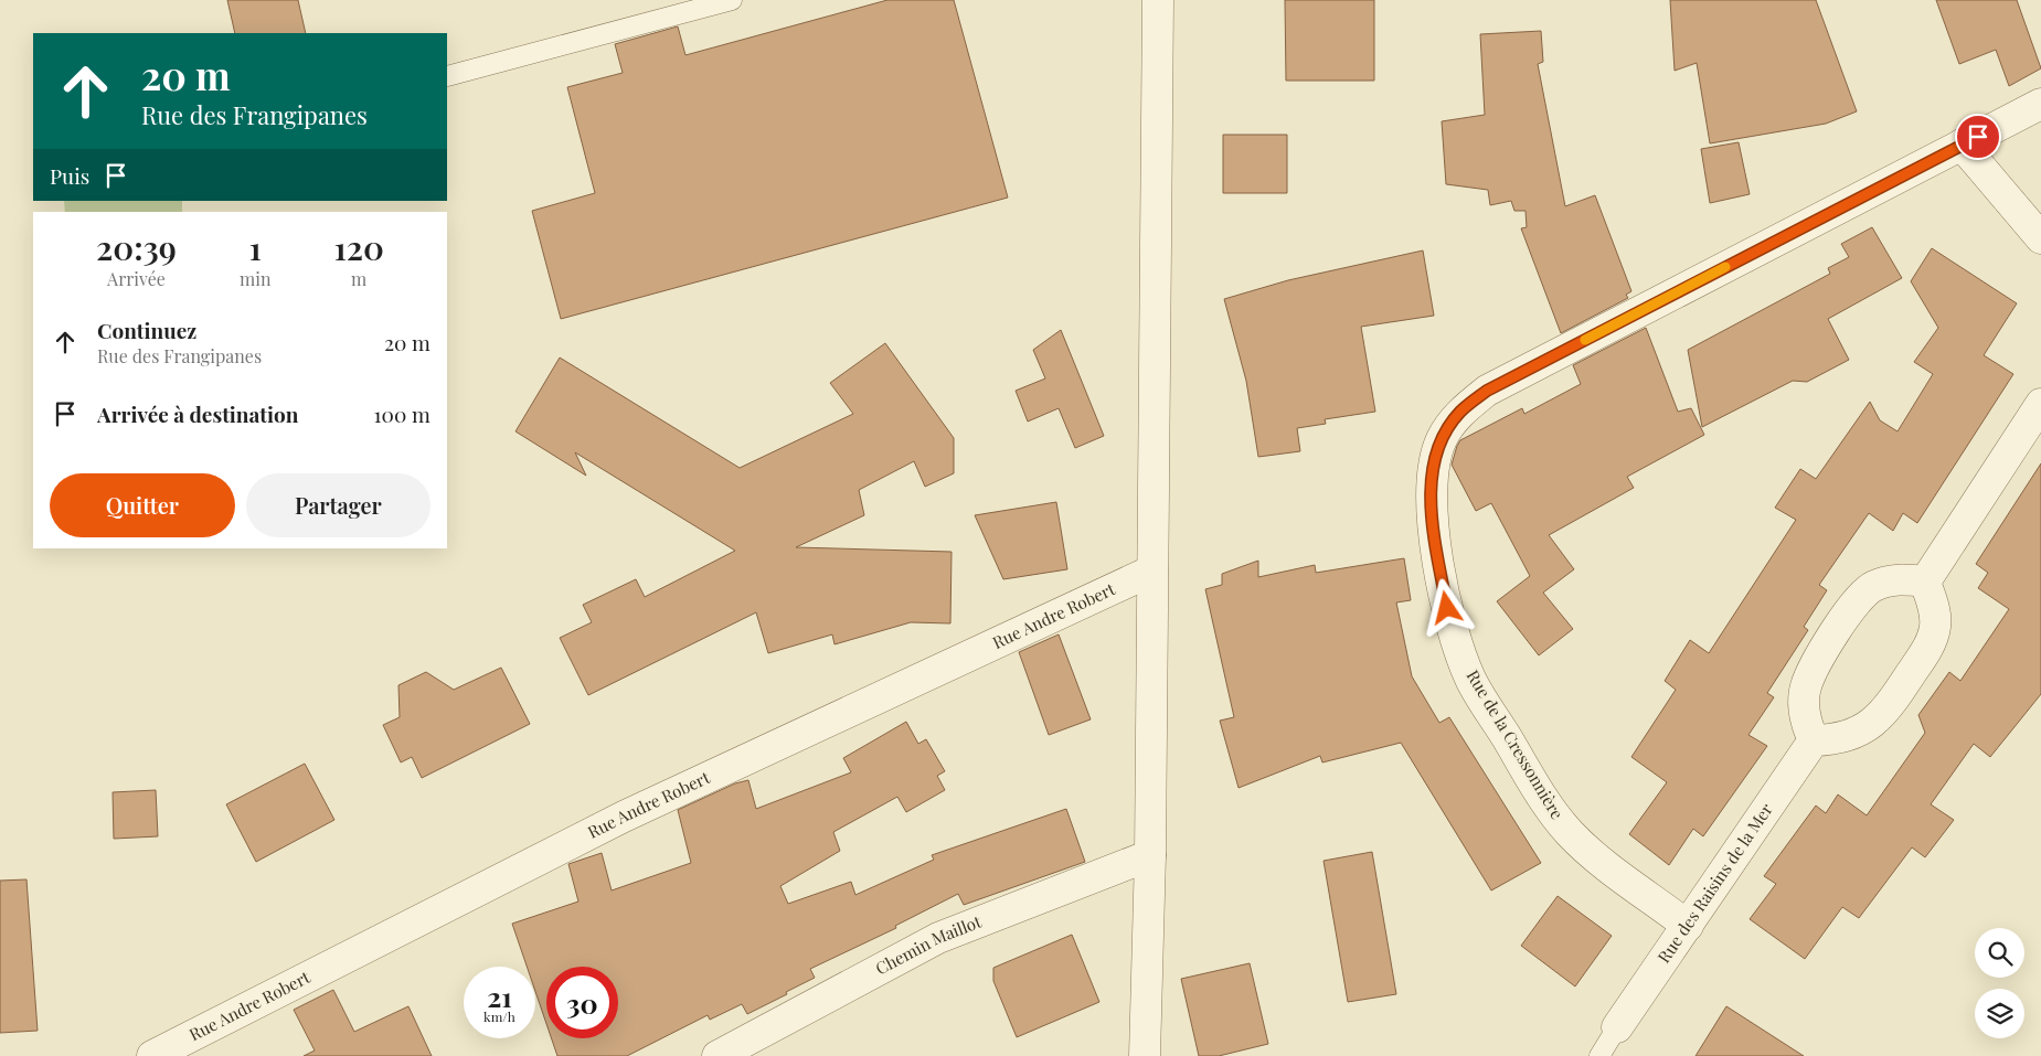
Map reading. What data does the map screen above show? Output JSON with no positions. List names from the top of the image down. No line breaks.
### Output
{"streets":{"street":["Rue Andre Robert","Rue de la Cressonnière","Rue des Raisins de la Mer","Chemin Maillot"]},"crossings":[["Rue de la Cressonnière","Rue des Raisins de la Mer"]],"page":{"turn":["20 m","Rue des Frangipanes"],"then":"Puis","eta":["20:39","Arrivée","1","min","120","m"],"list":[{"name":"Continuez","note":"Rue des Frangipanes","value":"20 m"},{"name":"Arrivée à destination","value":"100 m"}],"buttons":["Quitter","Partager"],"speed":"21 km/h","limit":"30"}}
